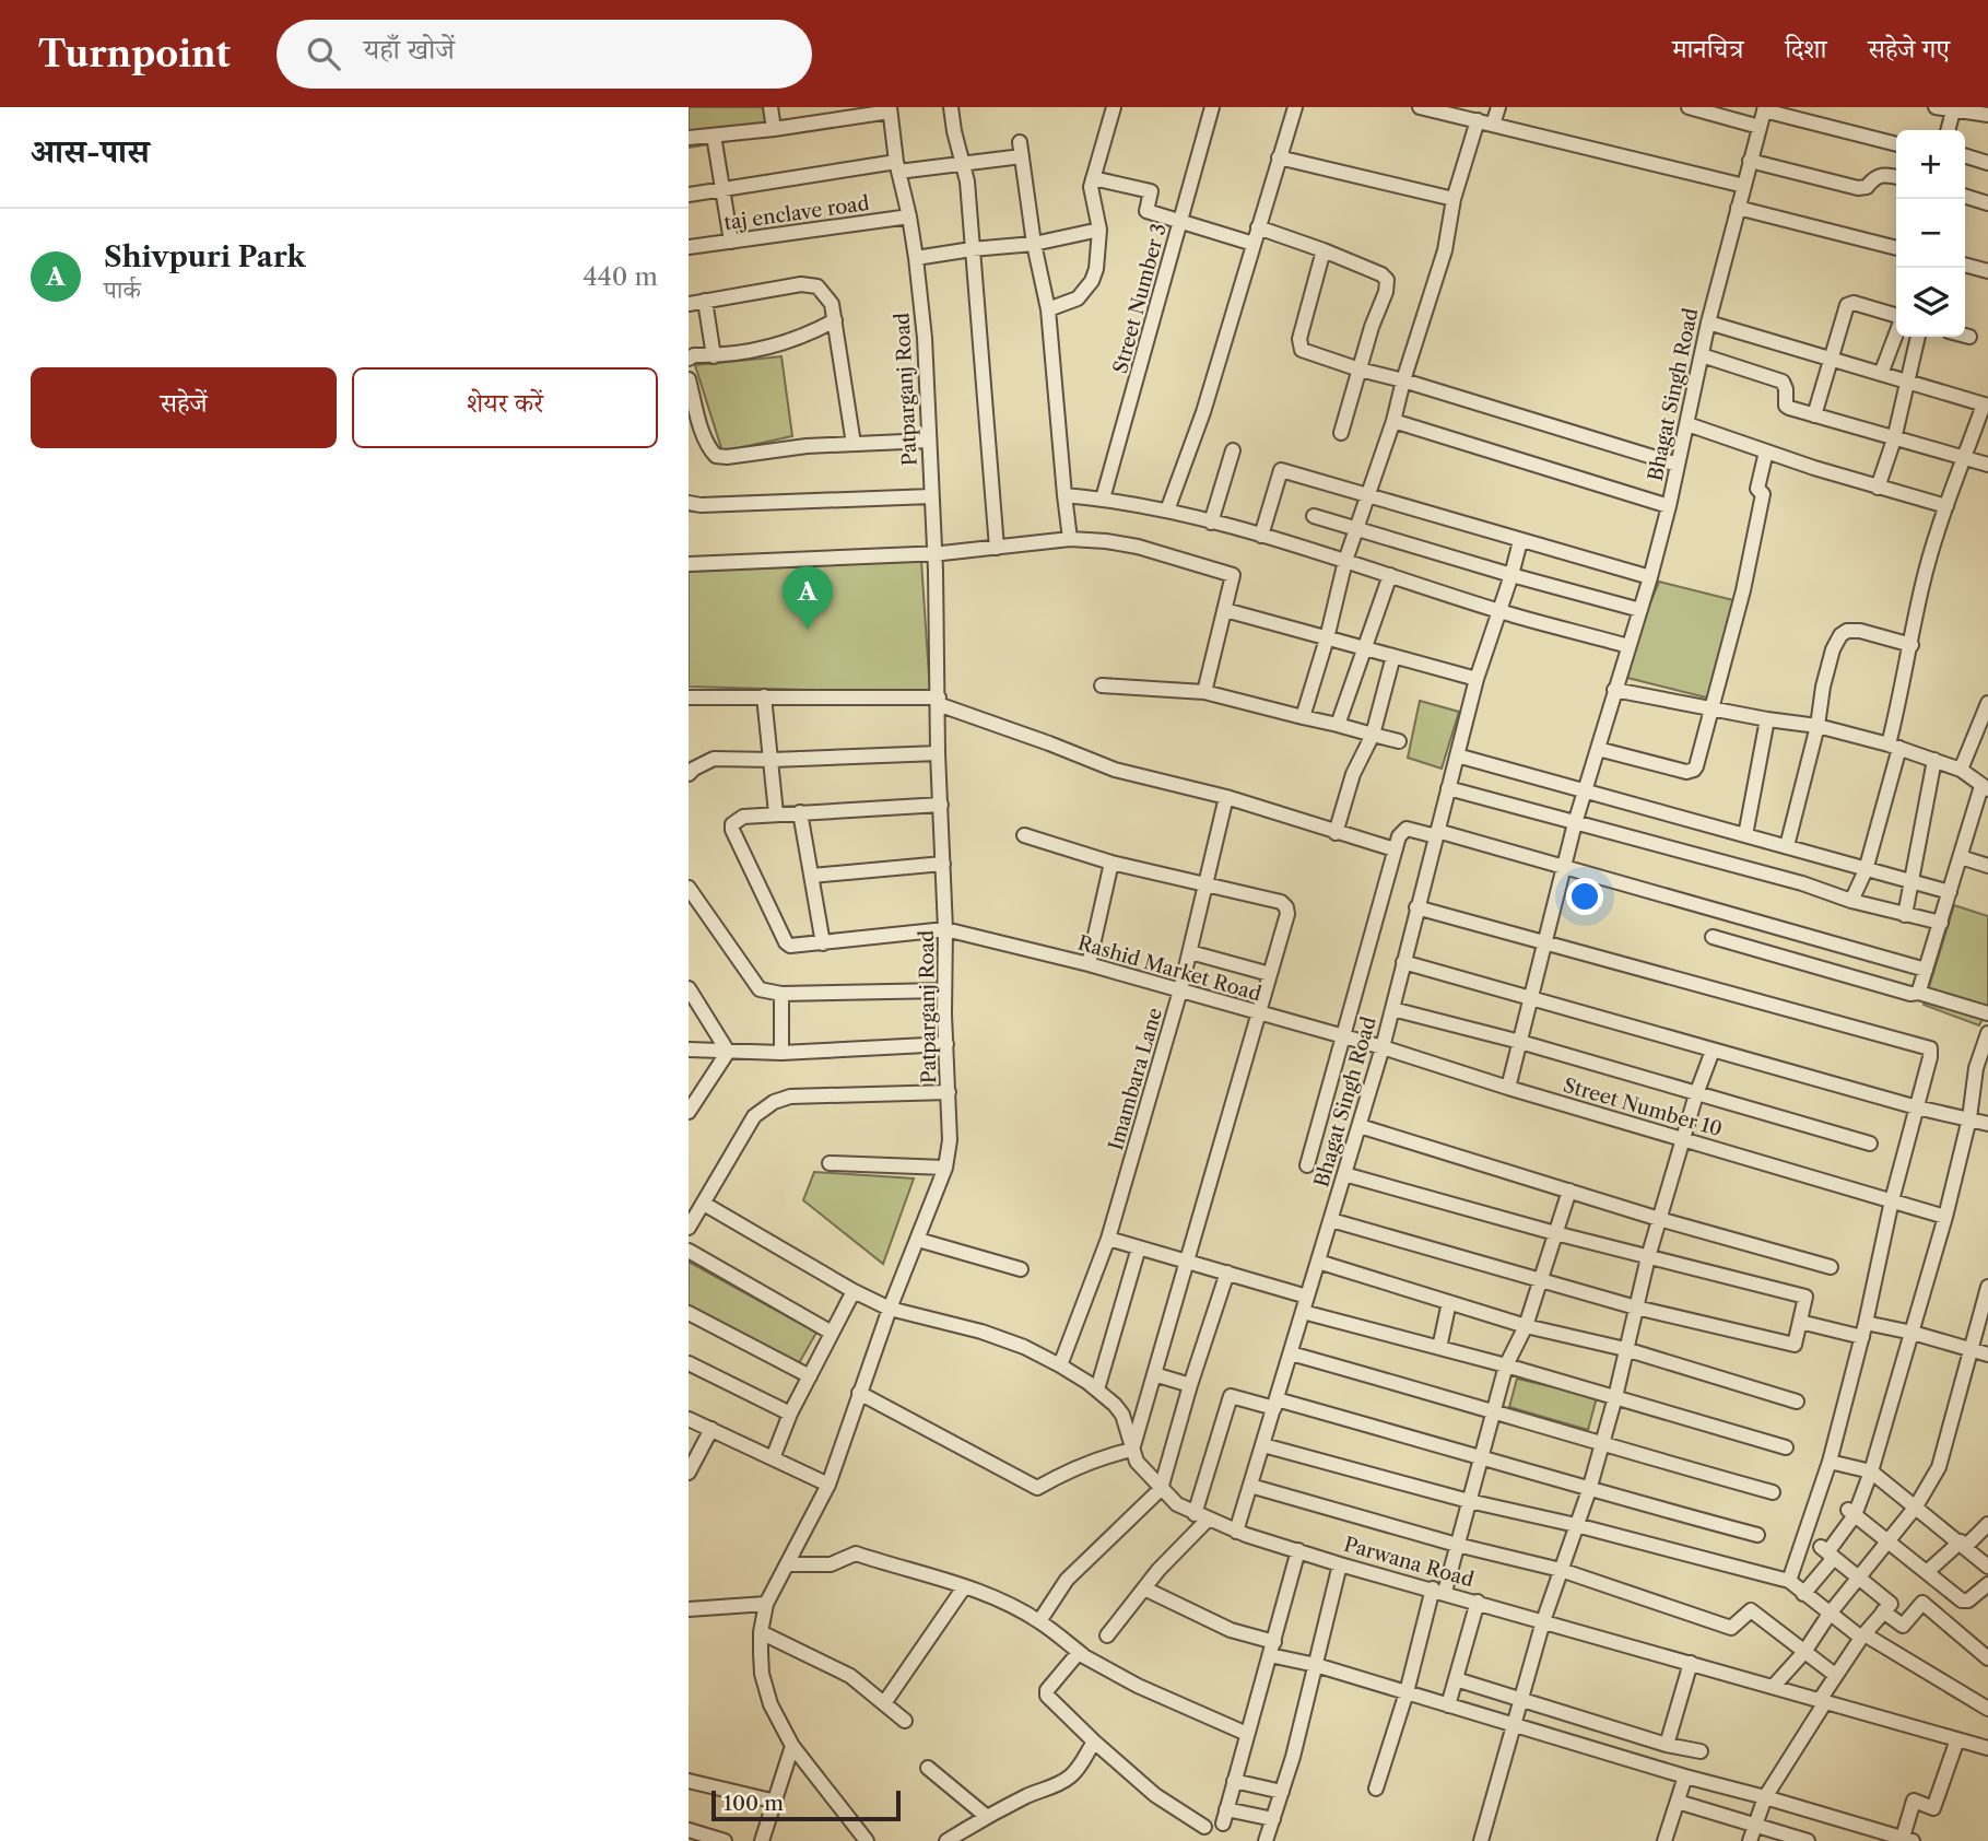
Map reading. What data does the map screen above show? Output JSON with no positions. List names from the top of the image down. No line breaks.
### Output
{"streets":{"street":["taj enclave road","Street Number 3","Patparganj Road","Bhagat Singh Road","Rashid Market Road","Imambara Lane","Street Number 10","Parwana Road"]},"crossings":[["taj enclave road","Patparganj Road"],["Patparganj Road","Rashid Market Road"],["Patparganj Road","Parwana Road"],["Bhagat Singh Road","Rashid Market Road"],["Bhagat Singh Road","Street Number 10"],["Bhagat Singh Road","Parwana Road"],["Rashid Market Road","Imambara Lane"],["Rashid Market Road","Street Number 10"],["Imambara Lane","Parwana Road"]],"scale_bar":"100 m","page":{"header":"Turnpoint","search":"यहाँ खोजें","nav":["मानचित्र","दिशा","सहेजे गए"],"heading":"आस-पास","map_buttons":["+","−"],"list":[{"mark":"A","name":"Shivpuri Park","note":"पार्क","value":"440 m"}],"buttons":["सहेजें","शेयर करें"],"pins":"A","scale":"100 m"}}
